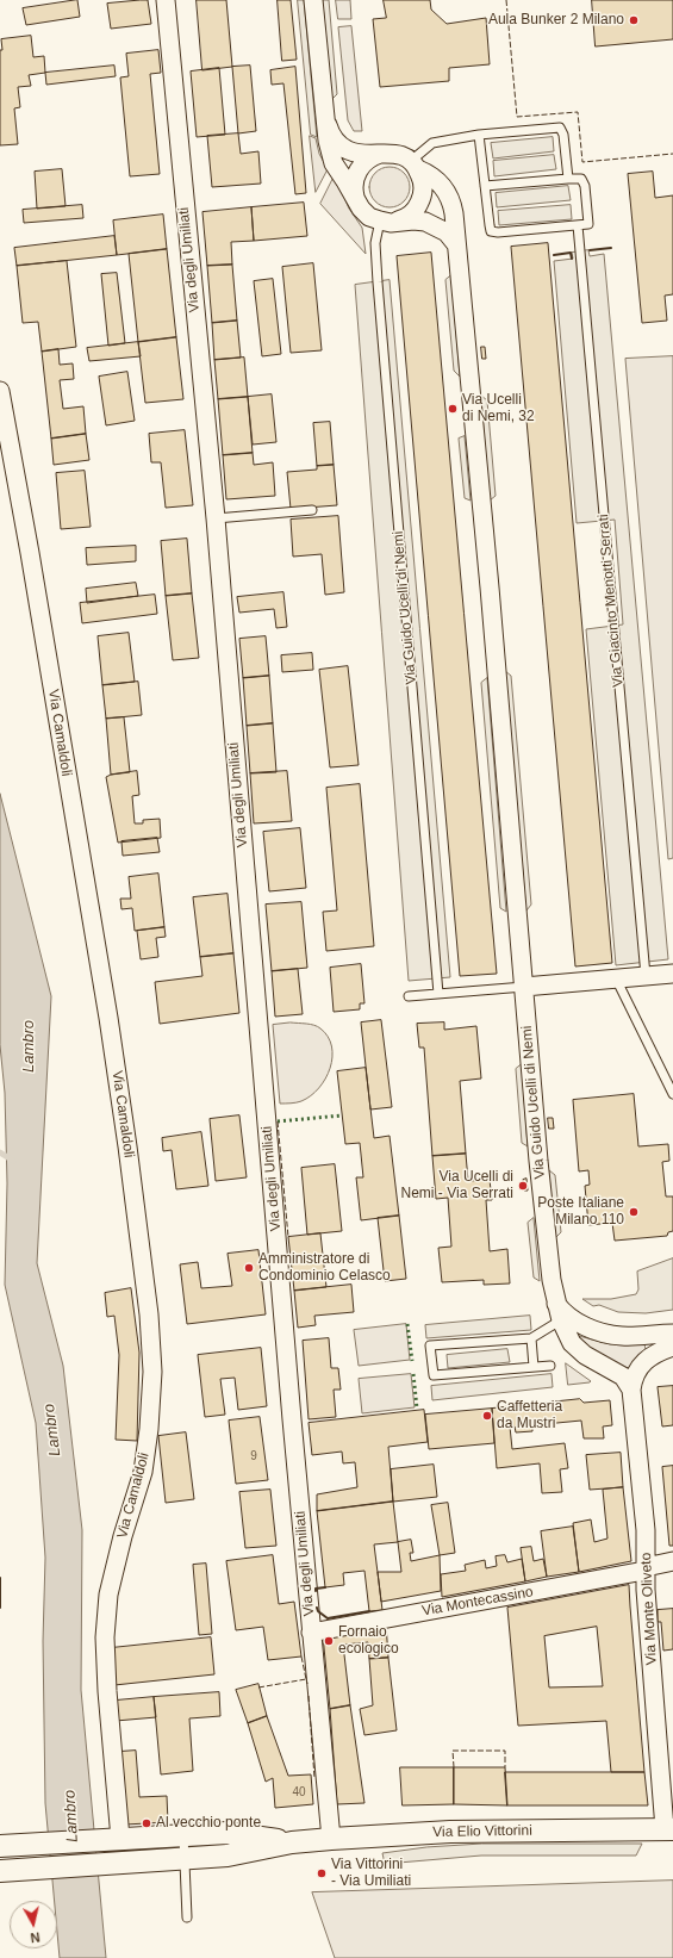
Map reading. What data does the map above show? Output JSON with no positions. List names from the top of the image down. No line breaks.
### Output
{"streets":{"street":["Via degli Umiliati","Via Guido Ucelli di Nemi","Via Camaldoli","Via Montecassino","Via Monte Oliveto","Via Elio Vittorini"],"lane":["Via Giacinto Menotti Serrati"]},"crossings":[["Via degli Umiliati","Via Montecassino"],["Via degli Umiliati","Via Elio Vittorini"],["Via Guido Ucelli di Nemi","Via Monte Oliveto"],["Via Camaldoli","Via Elio Vittorini"],["Via Montecassino","Via Monte Oliveto"],["Via Monte Oliveto","Via Elio Vittorini"]],"water":["Lambro"],"places":["Aula Bunker 2 Milano","Via Ucelli di Nemi, 32","Via Ucelli di Nemi - Via Serrati","Poste Italiane Milano 110","Amministratore di Condominio Celasco","Caffetteria da Mustri","Fornaio ecologico","Al vecchio ponte","Via Vittorini - Via Umiliati"],"house_numbers":["9","40"],"north":"bottom"}
